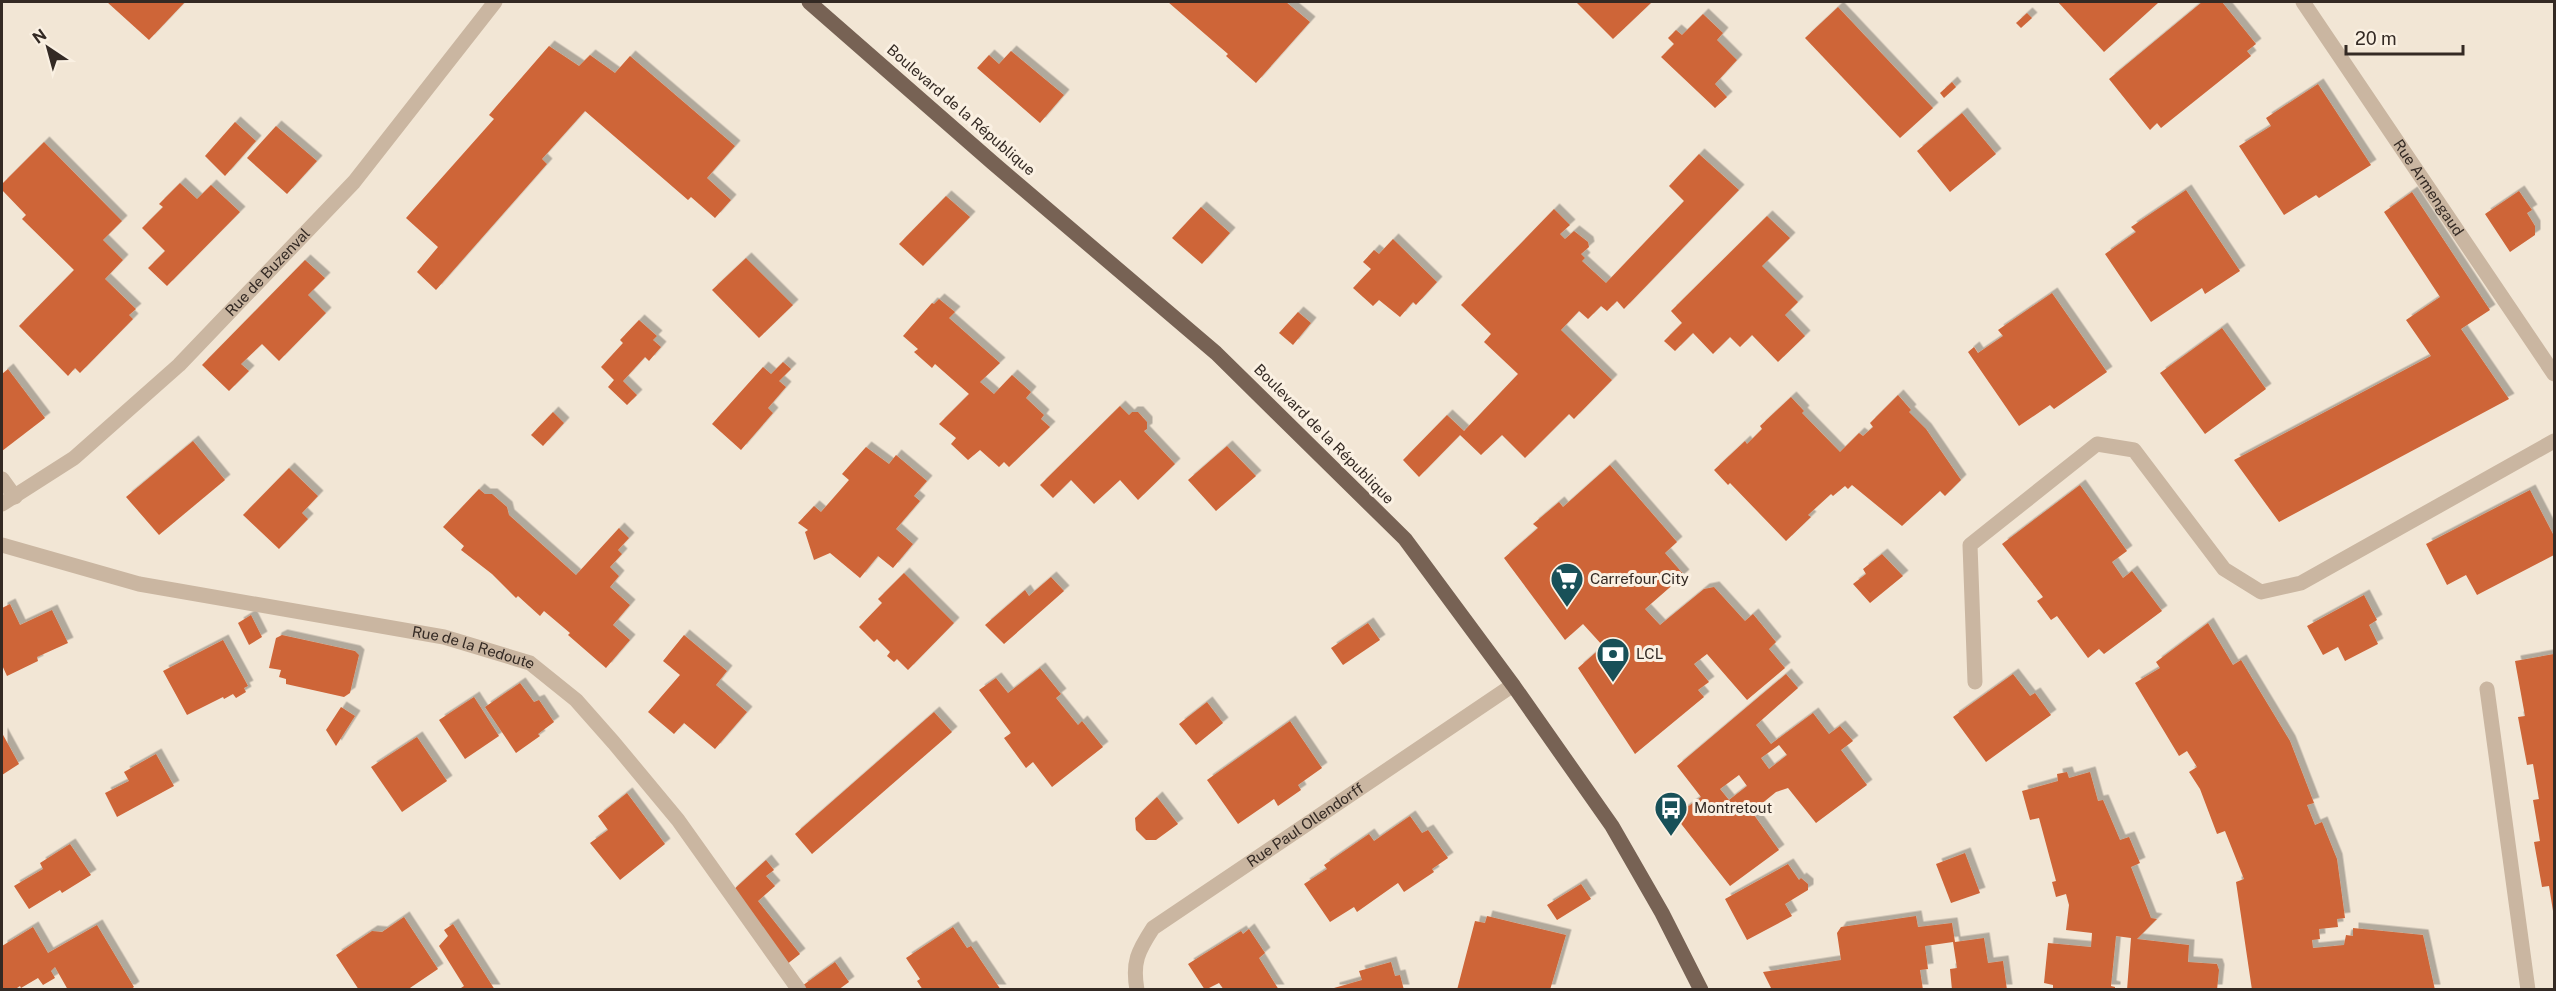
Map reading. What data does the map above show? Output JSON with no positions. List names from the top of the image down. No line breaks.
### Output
{"streets":{"main road":["Boulevard de la République"],"street":["Rue Armengaud","Rue de Buzenval","Rue de la Redoute","Rue Paul Ollendorff"]},"crossings":[["Boulevard de la République","Rue Paul Ollendorff"]],"places":{"supermarket":["Carrefour City"],"bank":["LCL"],"bus stop":["Montretout"]},"scale_bar":"20 m","north":"top left"}
